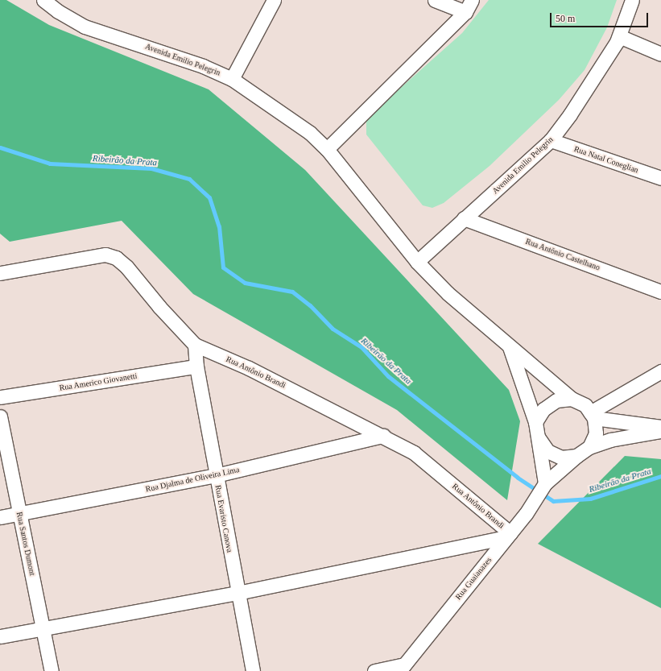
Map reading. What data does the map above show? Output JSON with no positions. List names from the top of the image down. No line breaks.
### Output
{"streets":{"street":["Avenida Emilio Pelegrin","Rua Natal Coneglian","Rua Antônio Castelhano","Rua Antônio Brandi","Rua Americo Giovanetti","Rua Djalma de Oliveira Lima","Rua Evaristo Canova","Rua Santos Dumont","Rua Guaianazes"]},"crossings":[["Avenida Emilio Pelegrin","Rua Natal Coneglian"],["Avenida Emilio Pelegrin","Rua Antônio Castelhano"],["Avenida Emilio Pelegrin","Rua Guaianazes"],["Rua Antônio Brandi","Rua Djalma de Oliveira Lima"],["Rua Antônio Brandi","Rua Evaristo Canova"],["Rua Antônio Brandi","Rua Guaianazes"],["Rua Americo Giovanetti","Rua Evaristo Canova"],["Rua Djalma de Oliveira Lima","Rua Evaristo Canova"],["Rua Djalma de Oliveira Lima","Rua Santos Dumont"]],"water":["Ribeirão da Prata"],"scale_bar":"50 m"}
